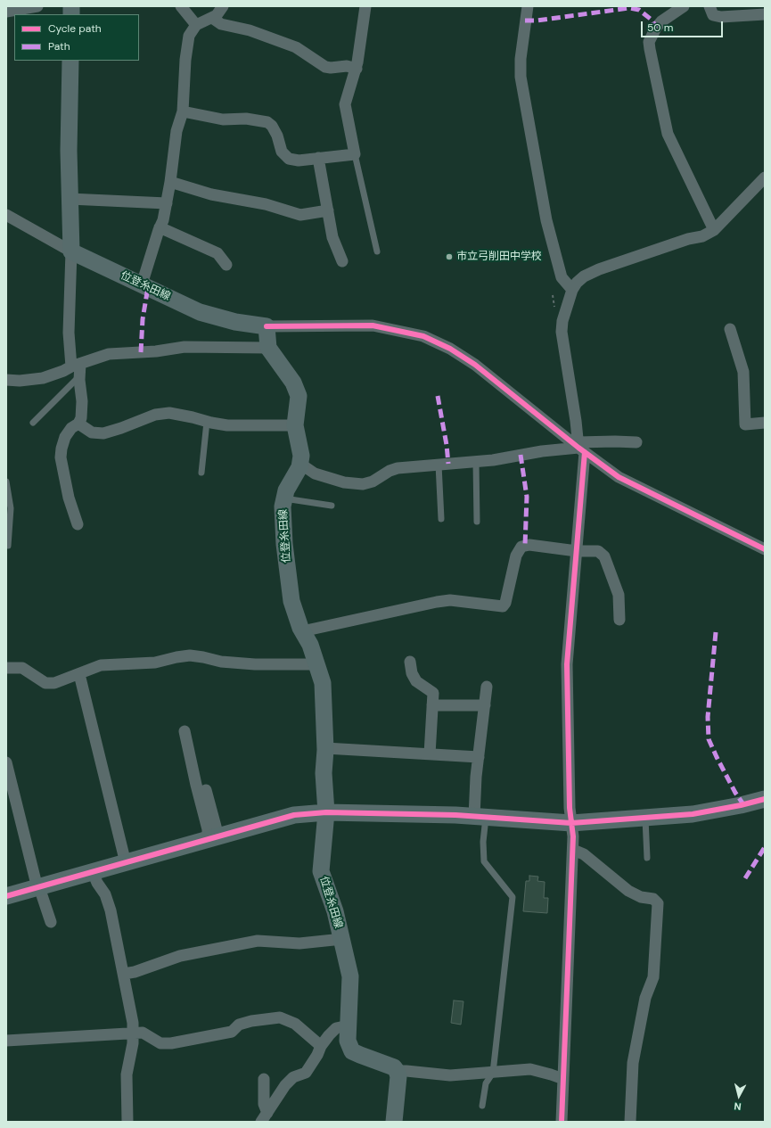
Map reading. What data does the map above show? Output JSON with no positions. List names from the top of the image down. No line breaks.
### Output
{"streets":{"main road":["位登糸田線"]},"places":["市立弓削田中学校"],"legend":["Cycle path","Path"],"scale_bar":"50 m","north":"bottom"}
